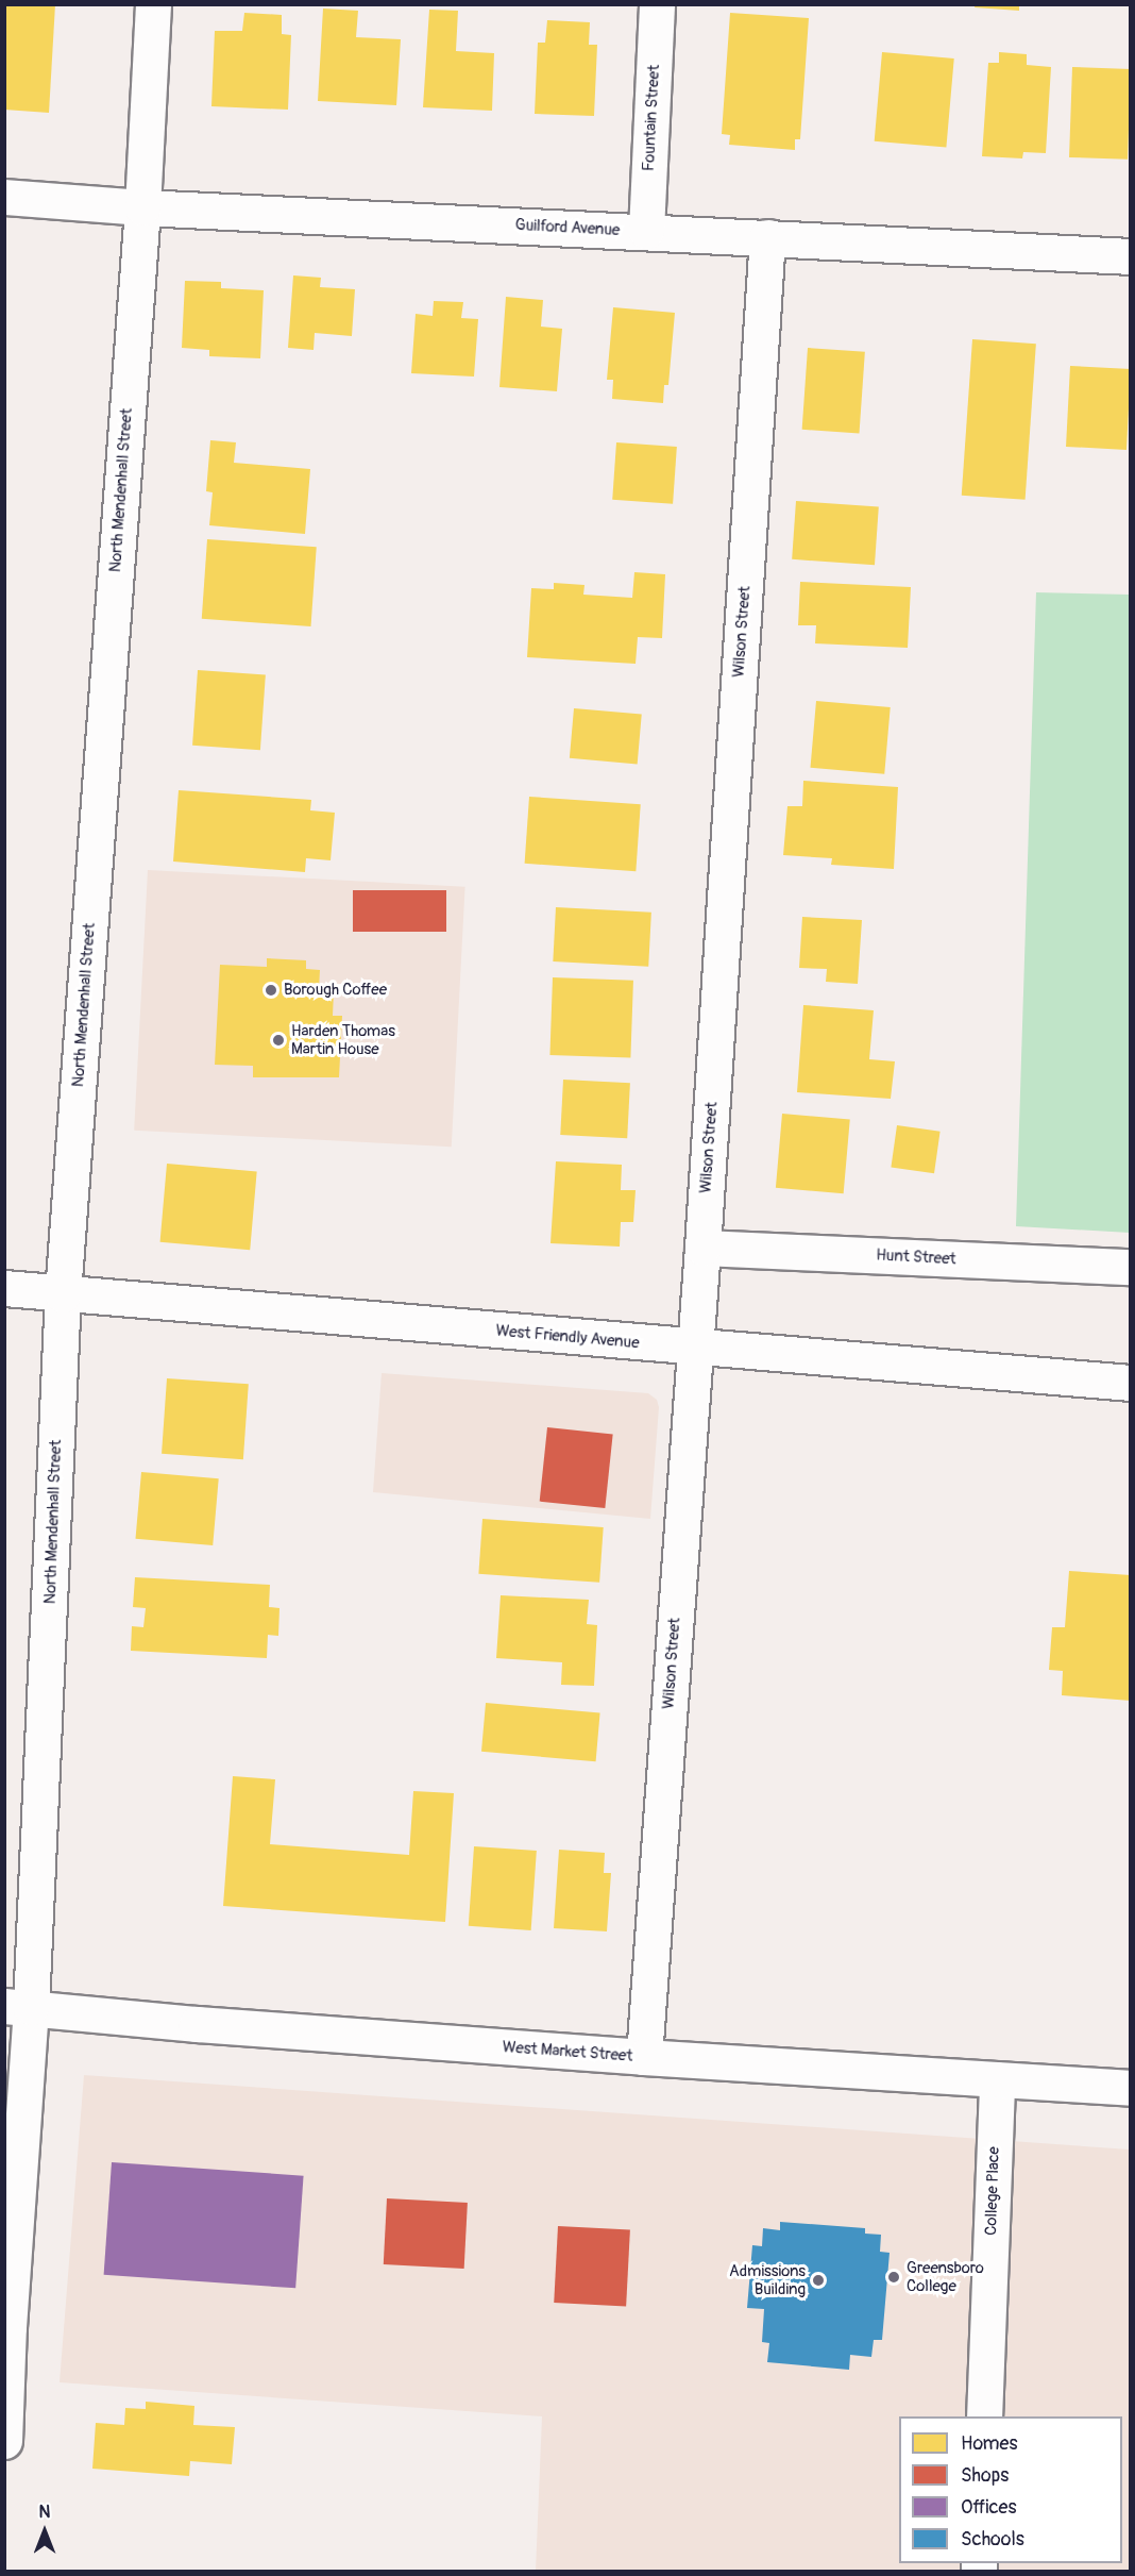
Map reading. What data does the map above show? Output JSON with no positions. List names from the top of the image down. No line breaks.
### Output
{"streets":{"street":["Fountain Street","Guilford Avenue","North Mendenhall Street","Wilson Street","Hunt Street","West Friendly Avenue","West Market Street","College Place"]},"crossings":[["Fountain Street","Guilford Avenue"],["Guilford Avenue","North Mendenhall Street"],["Guilford Avenue","Wilson Street"],["North Mendenhall Street","West Friendly Avenue"],["North Mendenhall Street","West Market Street"],["Wilson Street","Hunt Street"],["Wilson Street","West Friendly Avenue"],["Wilson Street","West Market Street"],["West Market Street","College Place"]],"places":["Borough Coffee","Harden Thomas Martin House","Greensboro College","Admissions Building"],"legend":["Homes","Shops","Offices","Schools"],"north":"top"}
